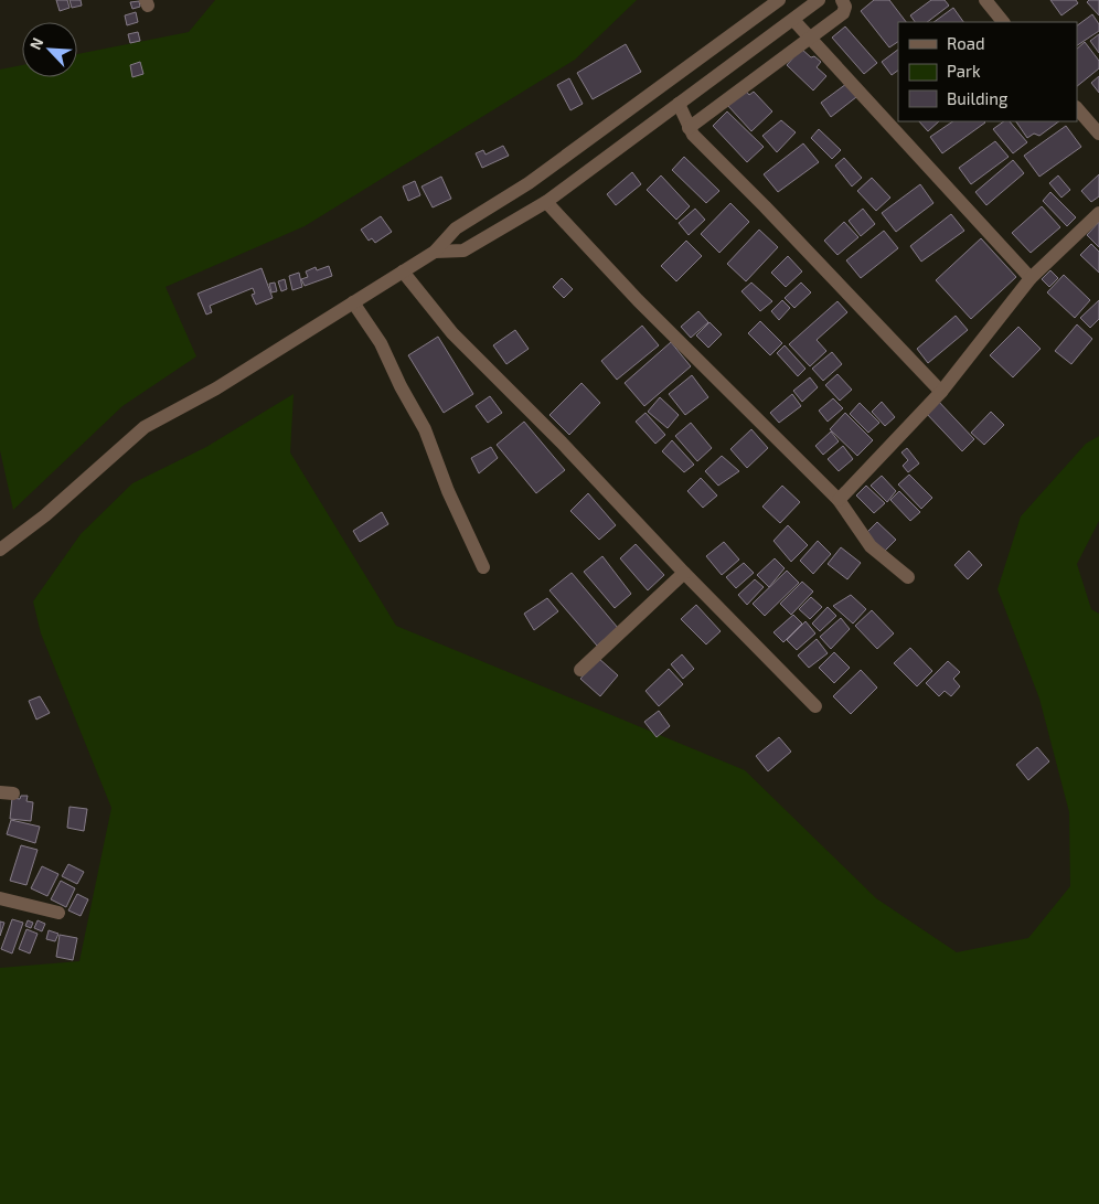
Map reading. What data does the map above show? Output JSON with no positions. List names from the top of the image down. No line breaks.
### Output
{"legend":["Road","Park","Building"],"north":"top left"}
